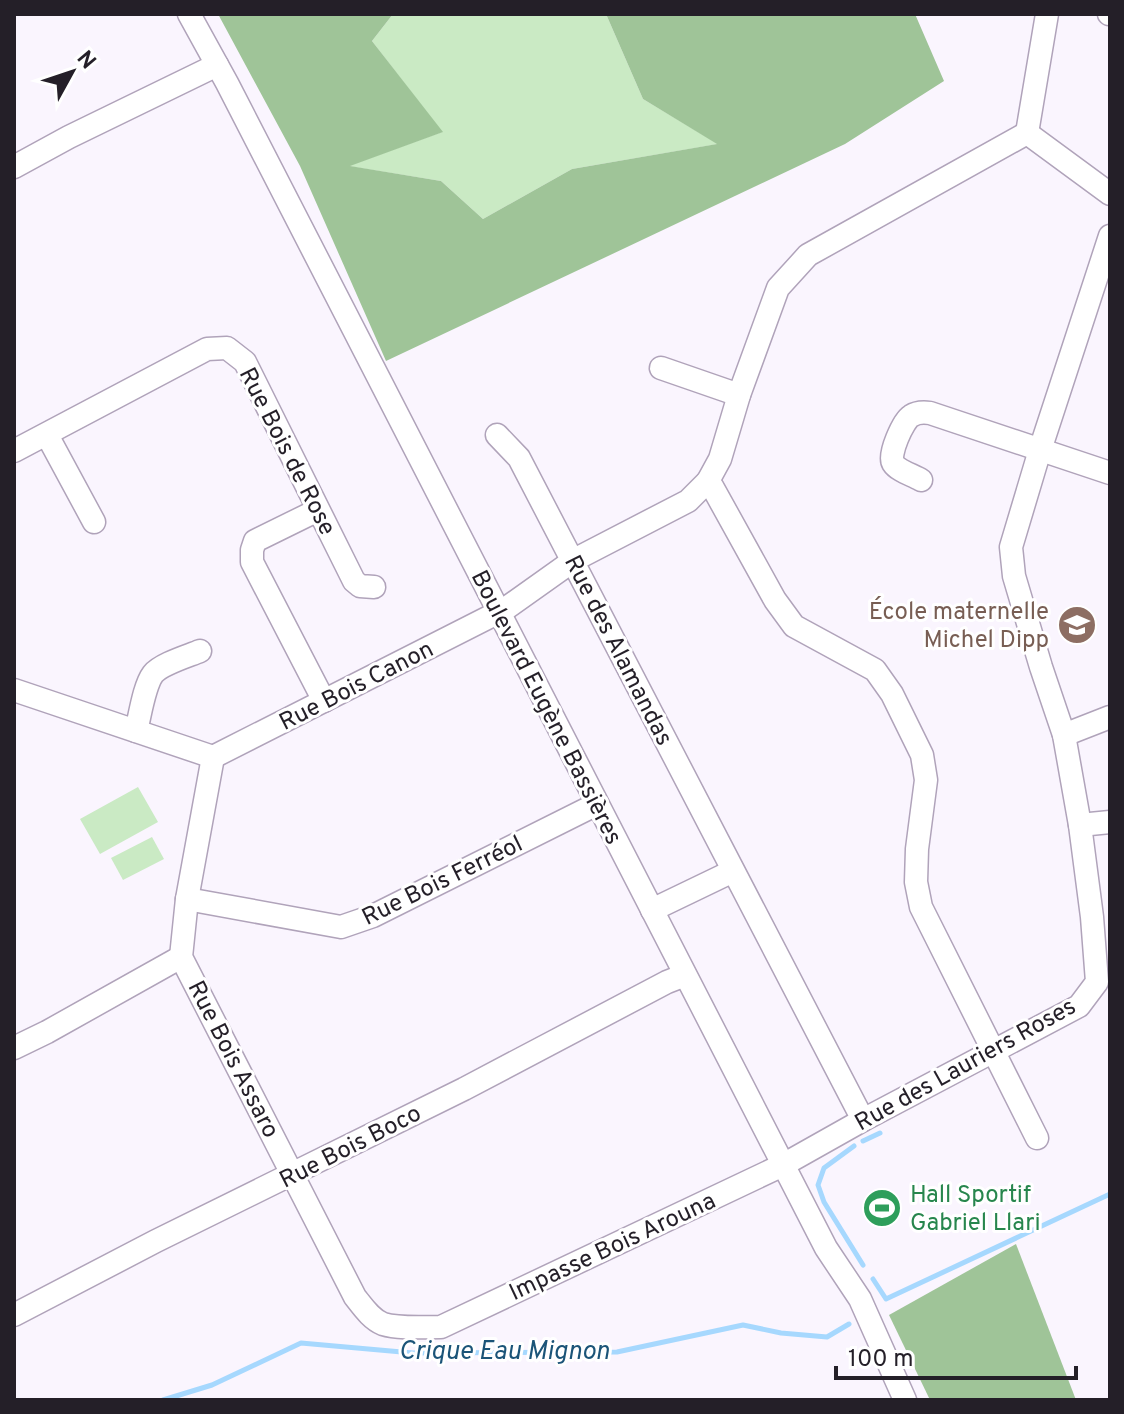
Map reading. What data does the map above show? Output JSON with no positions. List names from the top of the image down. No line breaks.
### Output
{"streets":{"street":["Rue Bois de Rose","Rue des Alamandas","Rue Bois Canon","Boulevard Eugène Bassières","Rue Bois Ferréol","Rue Bois Assaro","Rue des Lauriers Roses","Rue Bois Boco","Impasse Bois Arouna"]},"crossings":[["Rue des Alamandas","Rue Bois Canon"],["Rue des Alamandas","Rue des Lauriers Roses"],["Rue Bois Canon","Boulevard Eugène Bassières"],["Rue Bois Canon","Rue Bois Assaro"],["Boulevard Eugène Bassières","Rue Bois Ferréol"],["Boulevard Eugène Bassières","Rue des Lauriers Roses"],["Boulevard Eugène Bassières","Rue Bois Boco"],["Boulevard Eugène Bassières","Impasse Bois Arouna"],["Rue Bois Ferréol","Rue Bois Assaro"],["Rue Bois Assaro","Rue Bois Boco"],["Rue Bois Assaro","Impasse Bois Arouna"],["Rue des Lauriers Roses","Impasse Bois Arouna"]],"water":["Crique Eau Mignon"],"places":{"school or university":["École maternelle Michel Dipp"],"sports":["Hall Sportif Gabriel Llari"]},"scale_bar":"100 m","north":"top right"}
